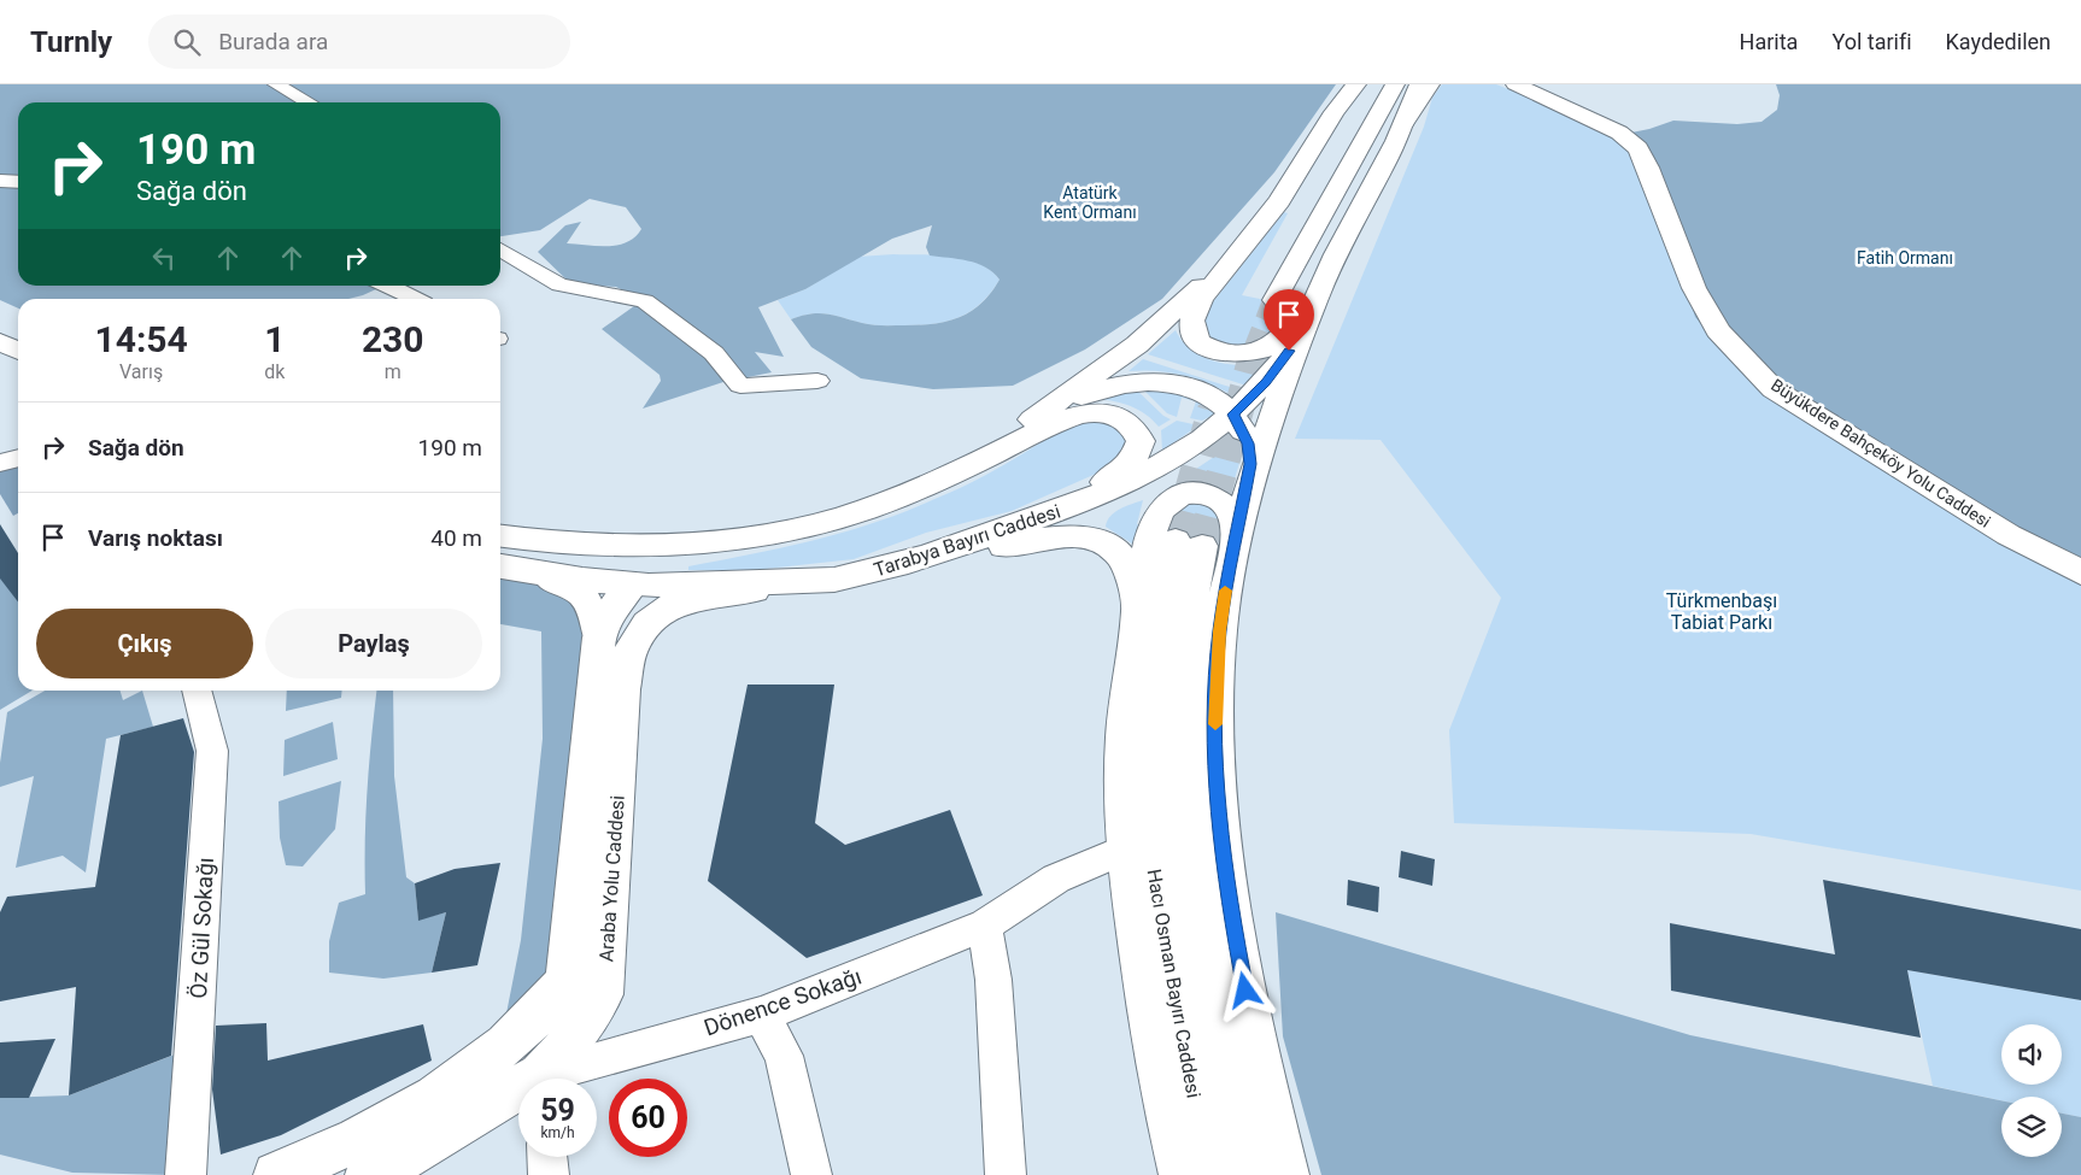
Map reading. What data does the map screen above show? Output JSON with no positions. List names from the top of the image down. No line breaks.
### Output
{"streets":{"main road":["Büyükdere Bahçeköy Yolu Caddesi","Tarabya Bayırı Caddesi","Araba Yolu Caddesi","Hacı Osman Bayırı Caddesi"],"street":["Öz Gül Sokağı","Dönence Sokağı"]},"crossings":[["Tarabya Bayırı Caddesi","Araba Yolu Caddesi"]],"parks":["Atatürk Kent Ormanı","Fatih Ormanı","Türkmenbaşı Tabiat Parkı"],"page":{"header":"Turnly","search":"Burada ara","nav":["Harita","Yol tarifi","Kaydedilen"],"turn":["190 m","Sağa dön"],"eta":["14:54","Varış","1","dk","230","m"],"list":[{"name":"Sağa dön","value":"190 m"},{"name":"Varış noktası","value":"40 m"}],"buttons":["Çıkış","Paylaş"],"speed":"59 km/h","limit":"60"}}
